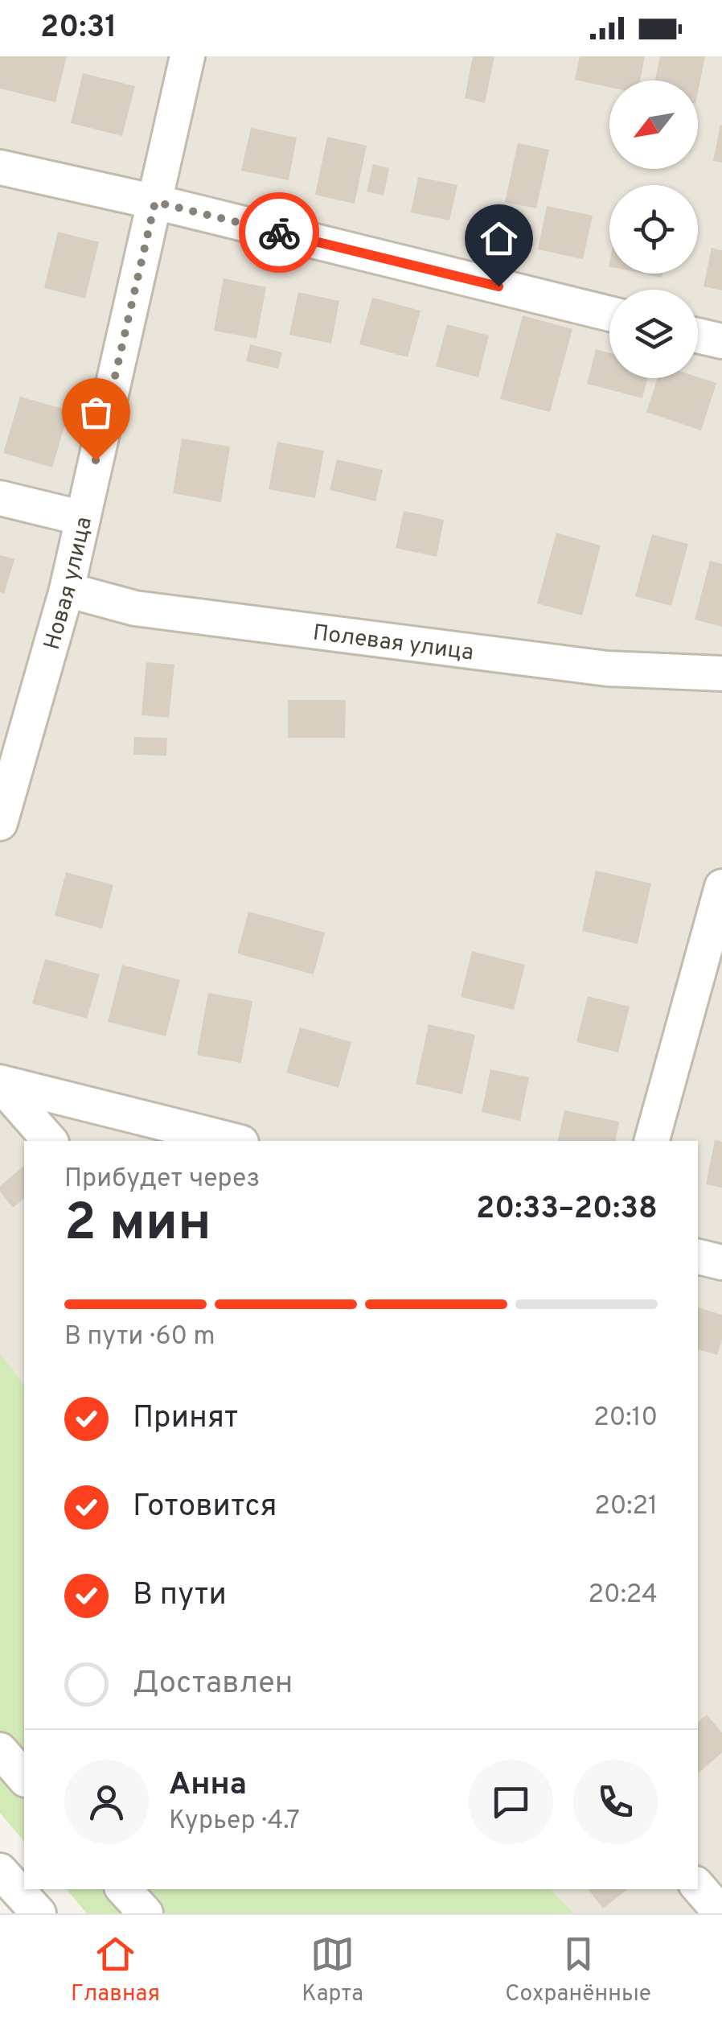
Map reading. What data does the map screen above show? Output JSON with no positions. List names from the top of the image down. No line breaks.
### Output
{"streets":{"street":["Новая улица","Полевая улица"]},"crossings":[["Новая улица","Полевая улица"]],"north":"bottom left","page":{"status":"20:31","heading":["2 мин","Прибудет через","20:33–20:38"],"panel":["Анна","Курьер · 4.7"],"bar":"В пути · 60 m","list":[["Принят","20:10"],["Готовится","20:21"],["В пути","20:24"],"Доставлен"],"tabs":["Главная","Карта","Сохранённые"]}}
